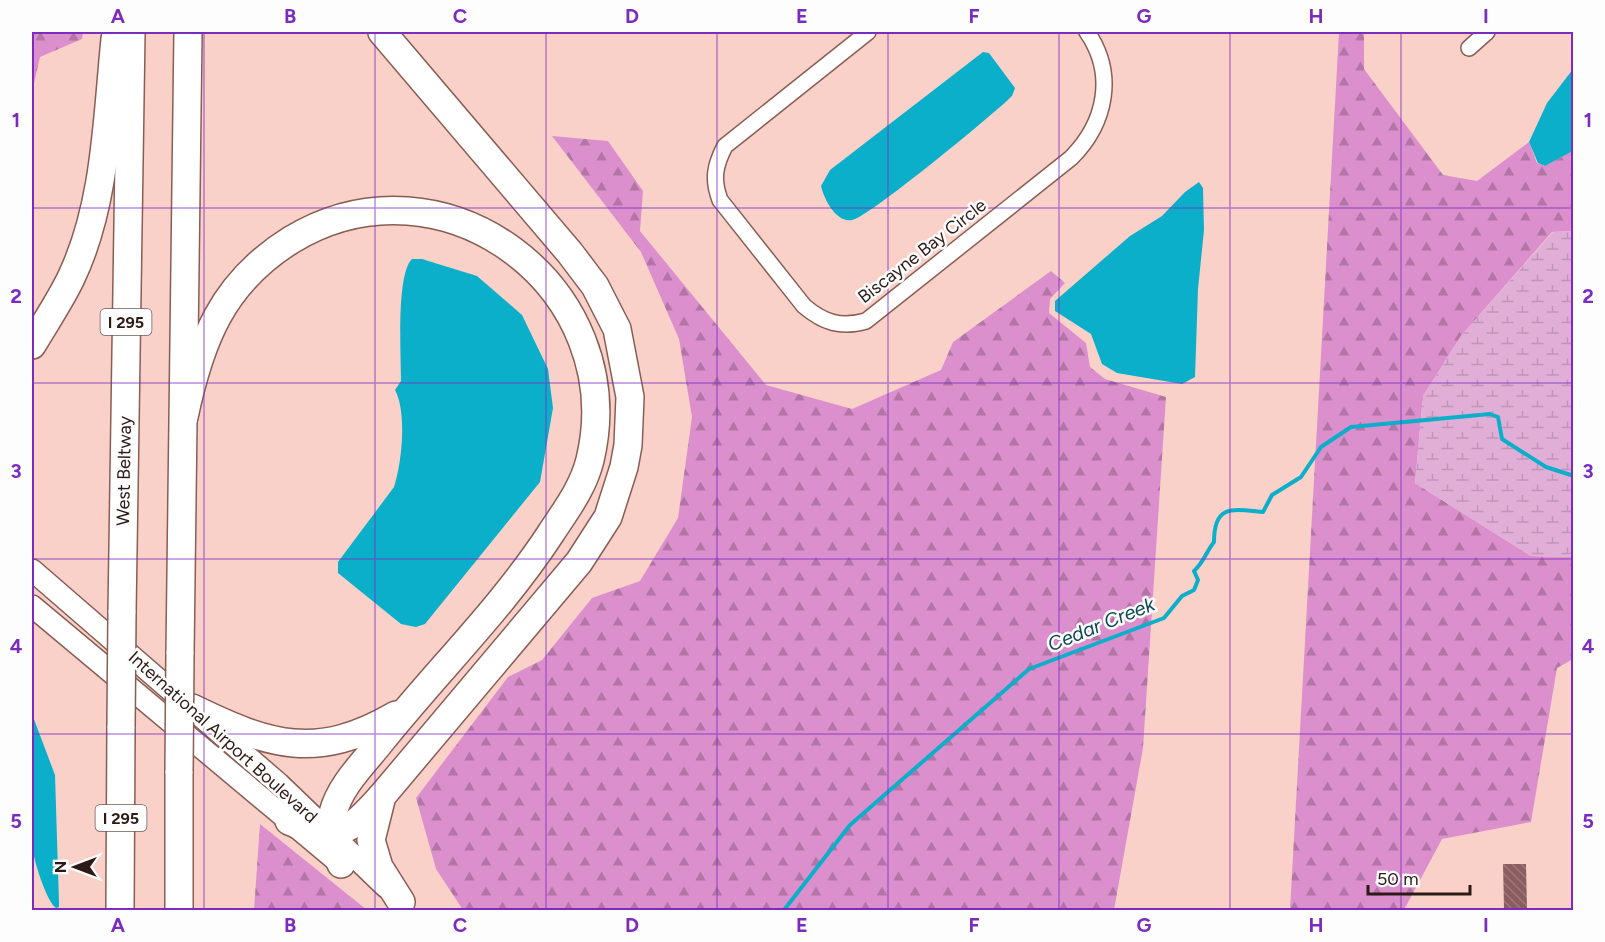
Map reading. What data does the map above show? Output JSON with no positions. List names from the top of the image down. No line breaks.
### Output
{"streets":{"highway":["I 295","West Beltway"],"main road":["International Airport Boulevard"],"street":["Biscayne Bay Circle"]},"water":["Cedar Creek"],"scale_bar":"50 m","north":"left","grid":{"columns":["A","B","C","D","E","F","G","H","I"],"rows":["1","2","3","4","5"]}}
